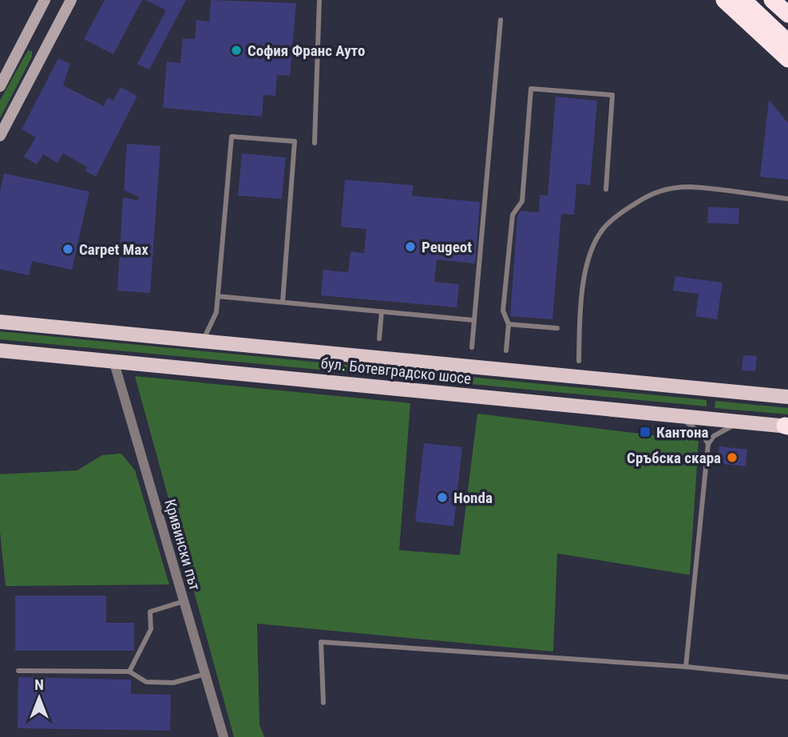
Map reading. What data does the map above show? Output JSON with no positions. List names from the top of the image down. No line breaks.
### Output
{"streets":{"main road":["бул. Ботевградско шосе"],"street":["Кривински път"]},"crossings":[["бул. Ботевградско шосе","Кривински път"]],"places":{"other":["София Франс Ауто","Peugeot","Carpet Max","Сръбска скара","Honda"],"transit":["Кантона"]},"north":"top"}
